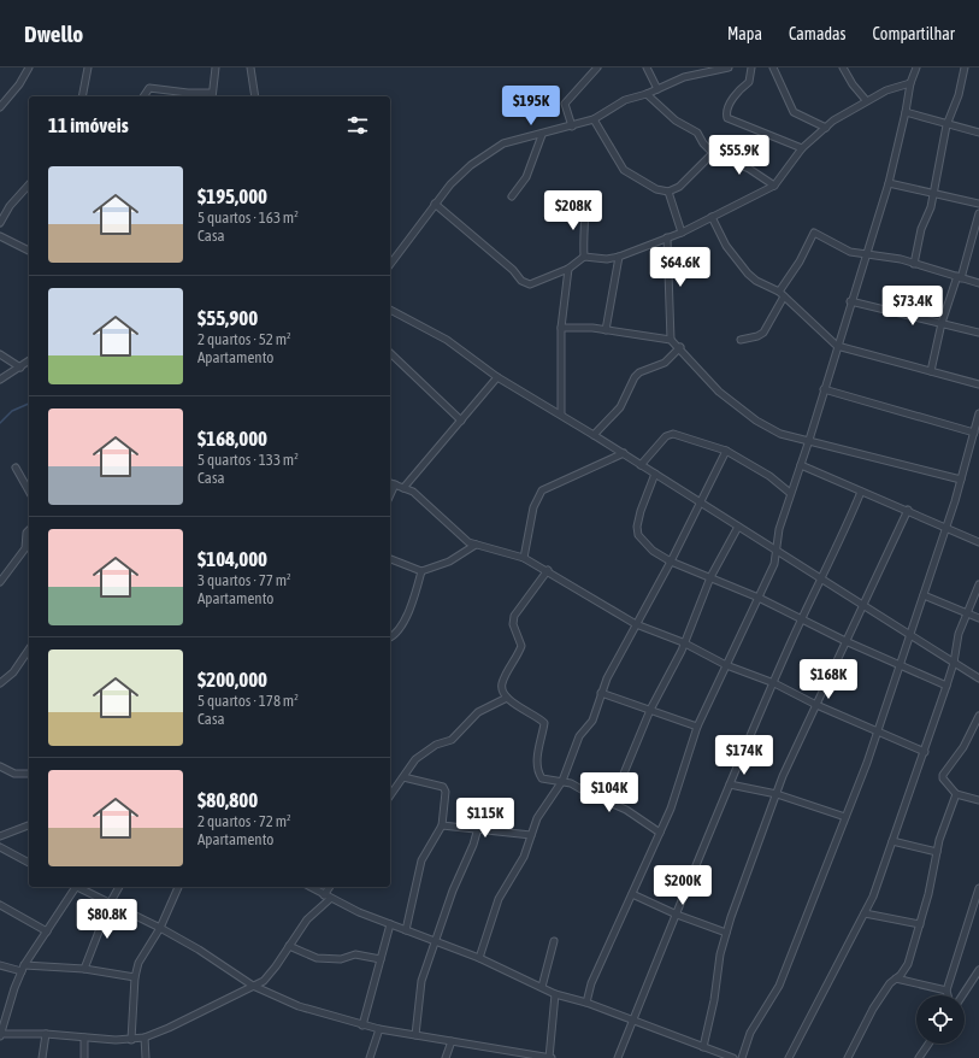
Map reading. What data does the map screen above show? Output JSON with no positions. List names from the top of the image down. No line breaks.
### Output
{"page":{"header":"Dwello","nav":["Mapa","Camadas","Compartilhar"],"price":["$195K","$55.9K","$208K","$64.6K","$73.4K","$168K","$174K","$104K","$115K","$200K","$80.8K"],"heading":"11 imóveis","list":[{"name":"$195,000","note":"5 quartos · 163 m² · Casa"},{"name":"$55,900","note":"2 quartos · 52 m² · Apartamento"},{"name":"$168,000","note":"5 quartos · 133 m² · Casa"},{"name":"$104,000","note":"3 quartos · 77 m² · Apartamento"},{"name":"$200,000","note":"5 quartos · 178 m² · Casa"},{"name":"$80,800","note":"2 quartos · 72 m² · Apartamento"}]}}
